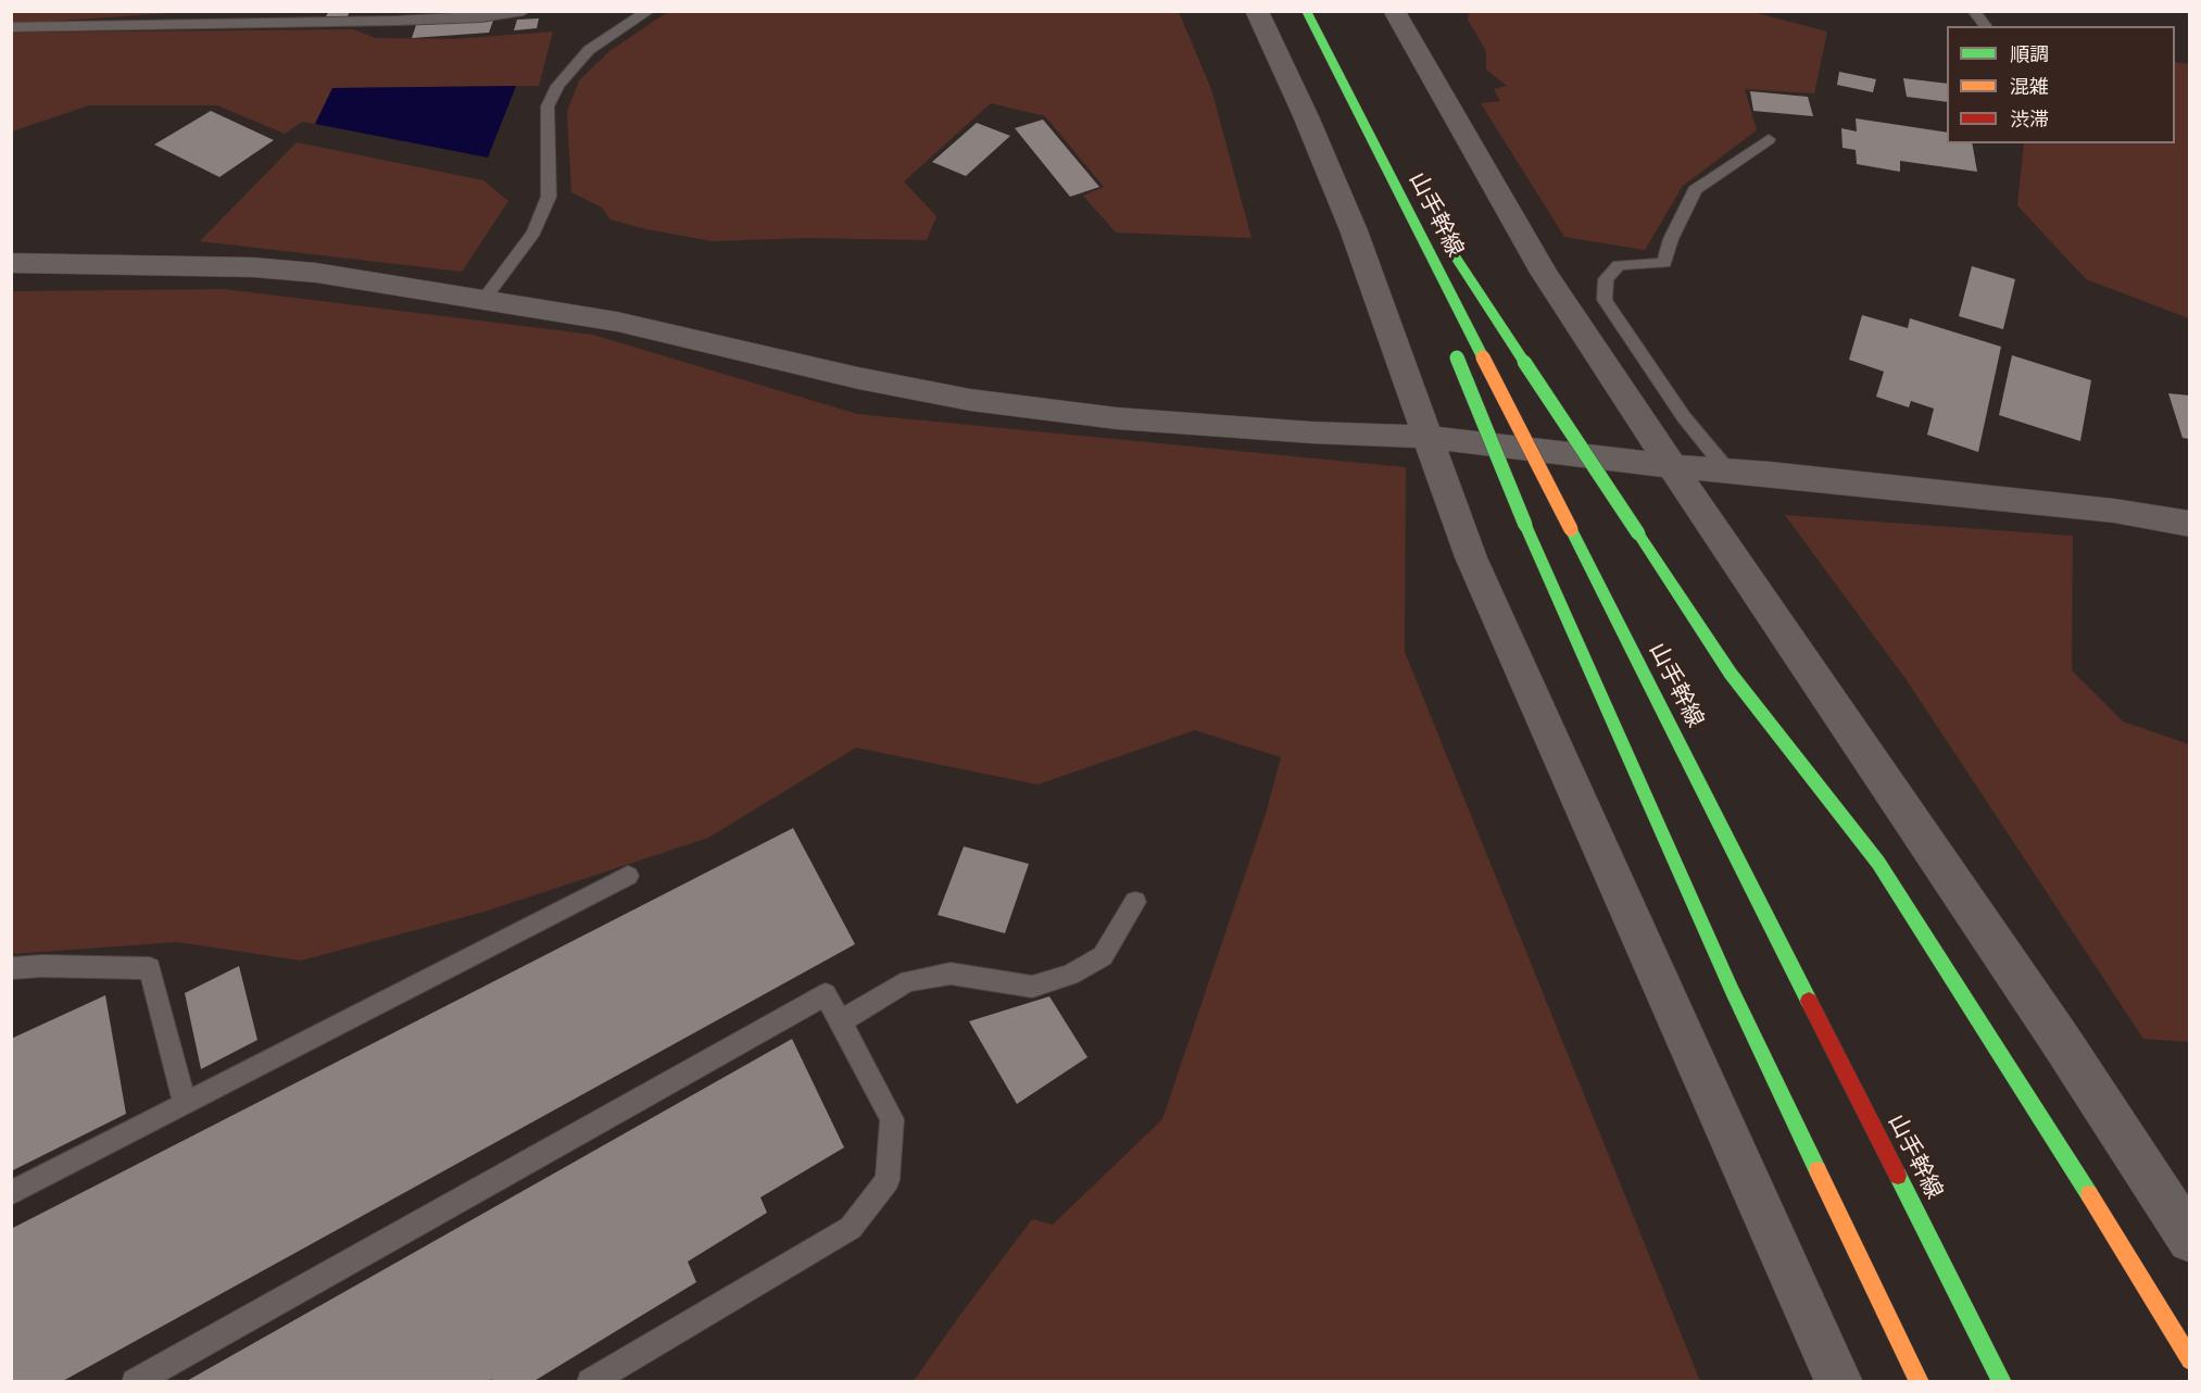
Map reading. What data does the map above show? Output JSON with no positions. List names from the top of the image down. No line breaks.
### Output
{"streets":{"main road":["山手幹線"]},"legend":["順調","混雑","渋滞"]}
